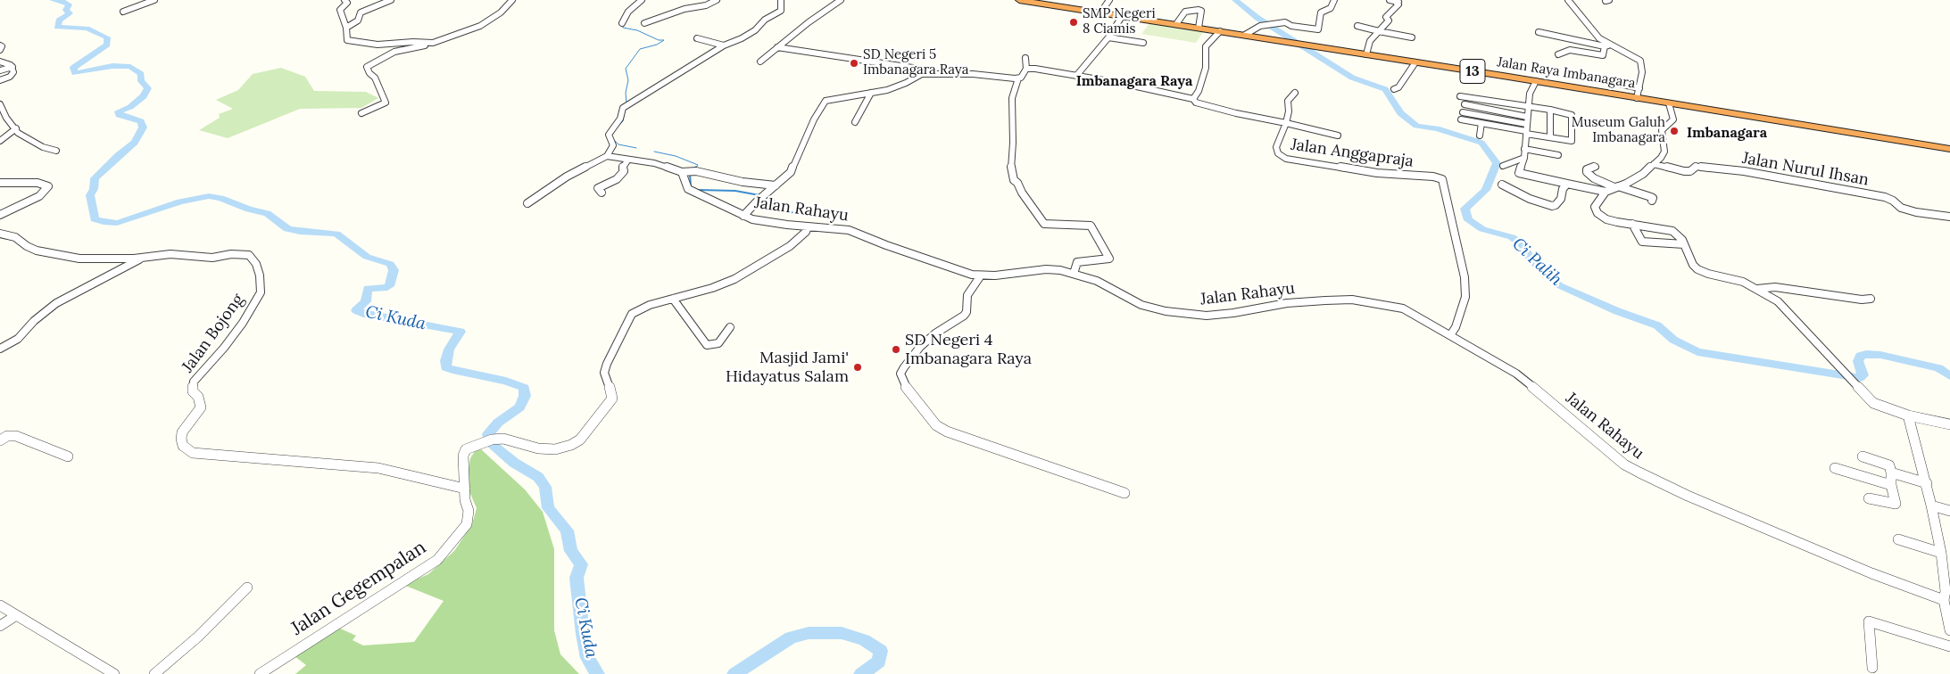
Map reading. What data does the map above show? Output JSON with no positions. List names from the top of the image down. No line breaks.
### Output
{"streets":{"highway":["13","Jalan Raya Imbanagara"],"street":["Jalan Anggapraja","Jalan Nurul Ihsan","Jalan Rahayu","Jalan Bojong","Jalan Gegempalan"]},"crossings":[["Jalan Bojong","Jalan Gegempalan"]],"districts":["Imbanagara Raya","Imbanagara"],"water":["Ci Palih","Ci Kuda"],"places":["SMP Negeri 8 Ciamis","SD Negeri 5 Imbanagara Raya","Museum Galuh Imbanagara","SD Negeri 4 Imbanagara Raya","Masjid Jami' Hidayatus Salam"]}
